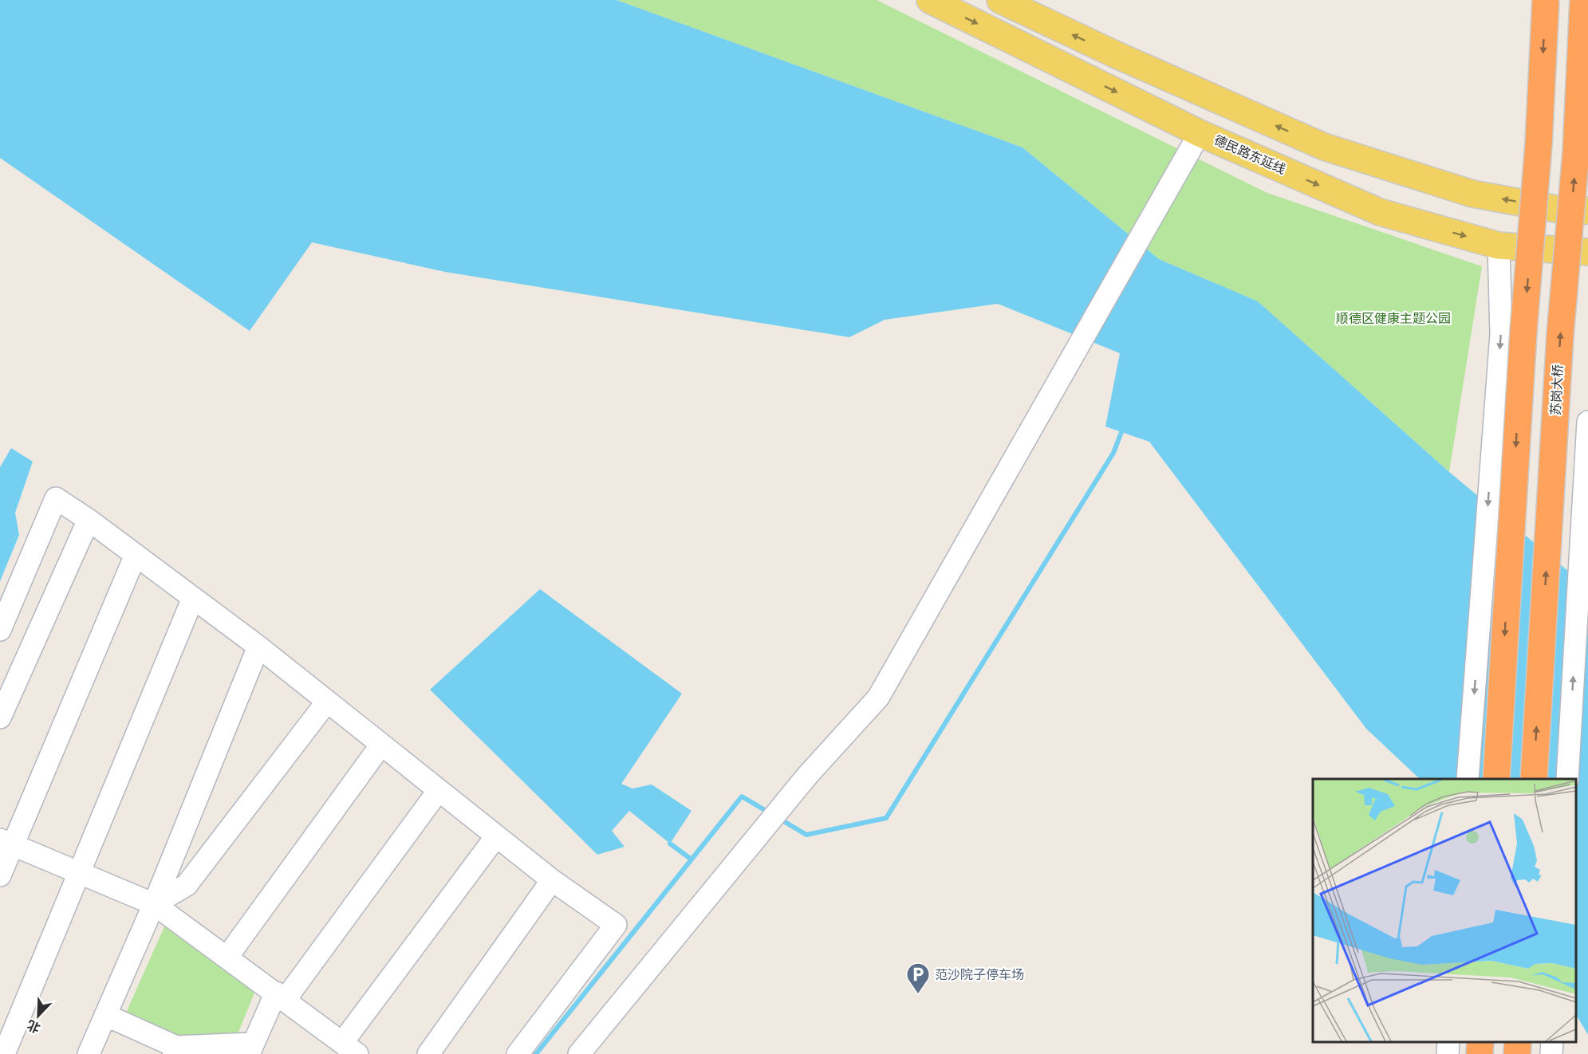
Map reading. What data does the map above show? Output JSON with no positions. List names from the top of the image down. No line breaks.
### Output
{"streets":{"highway":["苏岗大桥"],"main road":["德民路东延线"]},"parks":["顺德区健康主题公园"],"places":{"parking":["范沙院子停车场"]},"north":"bottom left"}
